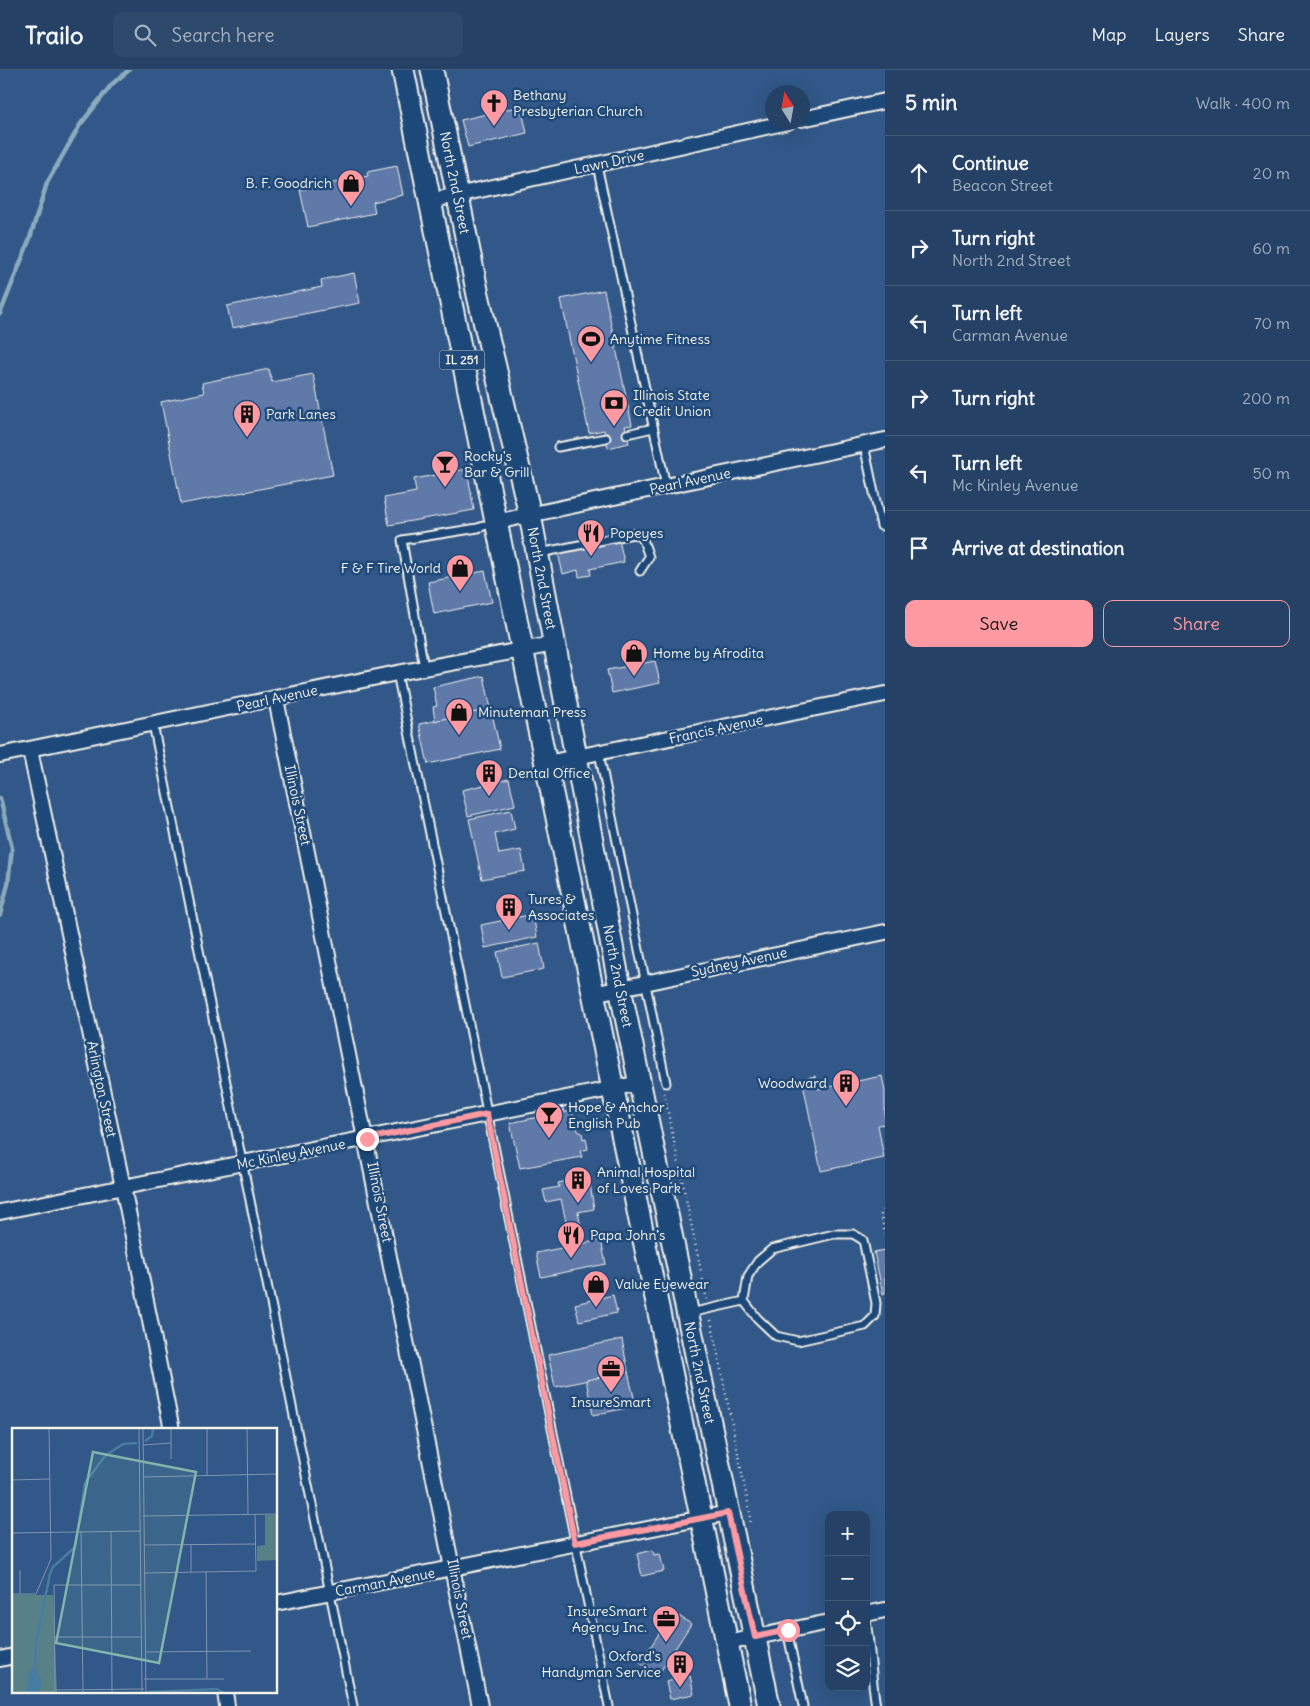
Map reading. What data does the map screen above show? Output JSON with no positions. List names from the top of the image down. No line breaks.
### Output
{"streets":{"main road":["North 2nd Street","IL 251"],"street":["Lawn Drive","Pearl Avenue","Francis Avenue","Illinois Street","Sydney Avenue","Arlington Street","Mc Kinley Avenue","Carman Avenue"]},"crossings":[["Lawn Drive","North 2nd Street"],["North 2nd Street","Pearl Avenue"],["North 2nd Street","Francis Avenue"],["North 2nd Street","Sydney Avenue"],["North 2nd Street","Mc Kinley Avenue"],["North 2nd Street","Carman Avenue"],["Pearl Avenue","Illinois Street"],["Pearl Avenue","Arlington Street"],["Illinois Street","Mc Kinley Avenue"],["Illinois Street","Carman Avenue"],["Arlington Street","Mc Kinley Avenue"]],"places":{"church":["Bethany Presbyterian Church"],"shop":["B. F. Goodrich","F & F Tire World","Home by Afrodita","Minuteman Press","Value Eyewear"],"sports":["Anytime Fitness"],"bank":["Illinois State Credit Union"],"building":["Park Lanes","Dental Office","Tures & Associates","Woodward","Animal Hospital of Loves Park","Oxford's Handyman Service"],"bar":["Rocky's Bar & Grill","Hope & Anchor English Pub"],"restaurant":["Popeyes","Papa John's"],"office":["InsureSmart","InsureSmart Agency Inc."]},"north":"top","page":{"header":"Trailo","search":"Search here","nav":["Map","Layers","Share"],"heading":["5 min","Walk · 400 m"],"list":[["Continue","Beacon Street","20 m"],["Turn right","North 2nd Street","60 m"],["Turn left","Carman Avenue","70 m"],["Turn right","200 m"],["Turn left","Mc Kinley Avenue","50 m"],"Arrive at destination"],"buttons":["Save","Share"],"map_buttons":["+","−"]}}
